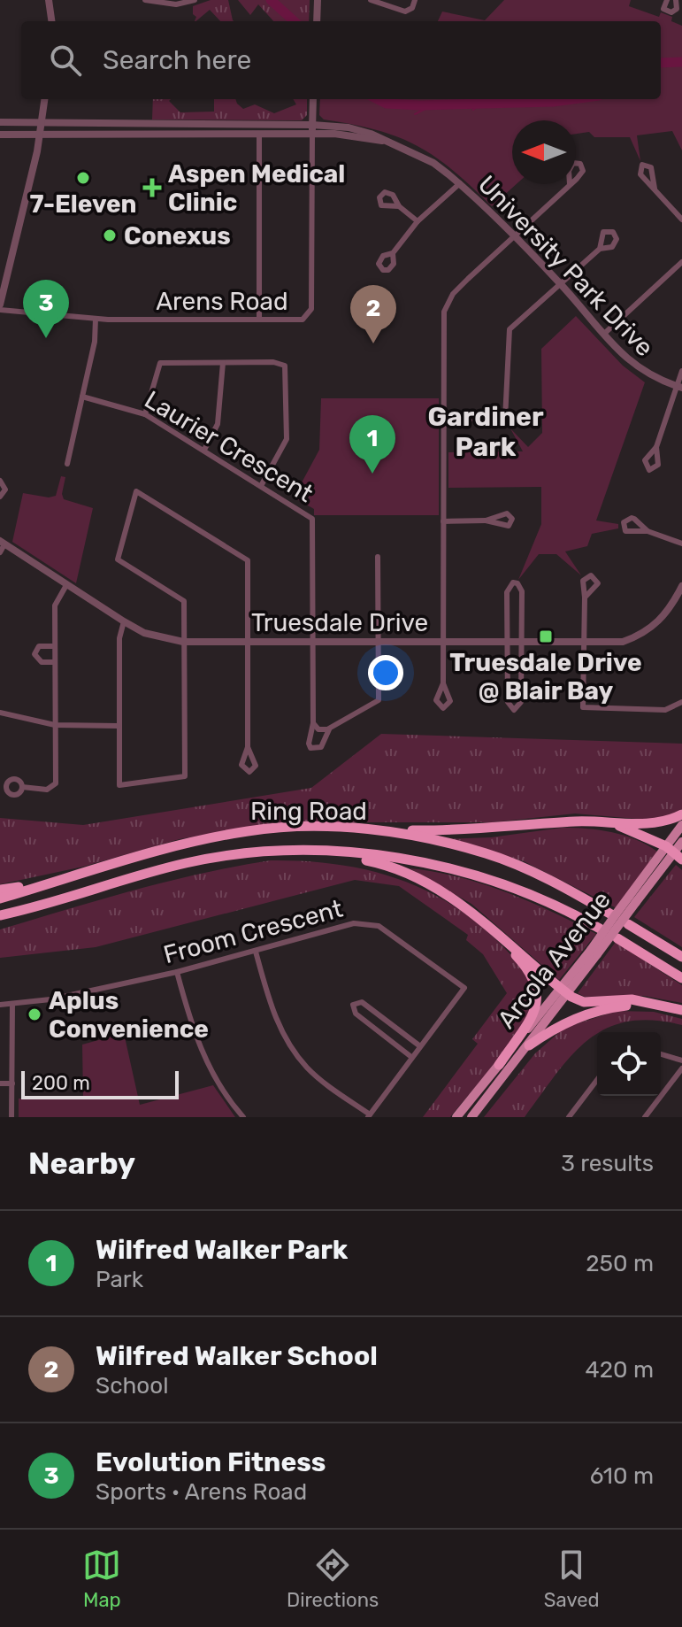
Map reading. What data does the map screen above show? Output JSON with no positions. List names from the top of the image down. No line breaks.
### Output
{"streets":{"highway":["Ring Road"],"main road":["Arcola Avenue"],"street":["University Park Drive","Arens Road","Laurier Crescent","Truesdale Drive","Froom Crescent"]},"crossings":[["University Park Drive","Arens Road"],["Laurier Crescent","Truesdale Drive"]],"districts":["Gardiner Park"],"places":{"other":["7-Eleven","Conexus","Aplus Convenience"],"health":["Aspen Medical Clinic"],"transit":["Truesdale Drive @ Blair Bay"]},"scale_bar":"200 m","north":"left","page":{"search":"Search here","pins":["3","2","1"],"scale":"200 m","heading":["Nearby","3 results"],"list":[{"mark":"1","name":"Wilfred Walker Park","note":"Park","value":"250 m"},{"mark":"2","name":"Wilfred Walker School","note":"School","value":"420 m"},{"mark":"3","name":"Evolution Fitness","note":"Sports · Arens Road","value":"610 m"}],"nav":["Map","Directions","Saved"]}}
